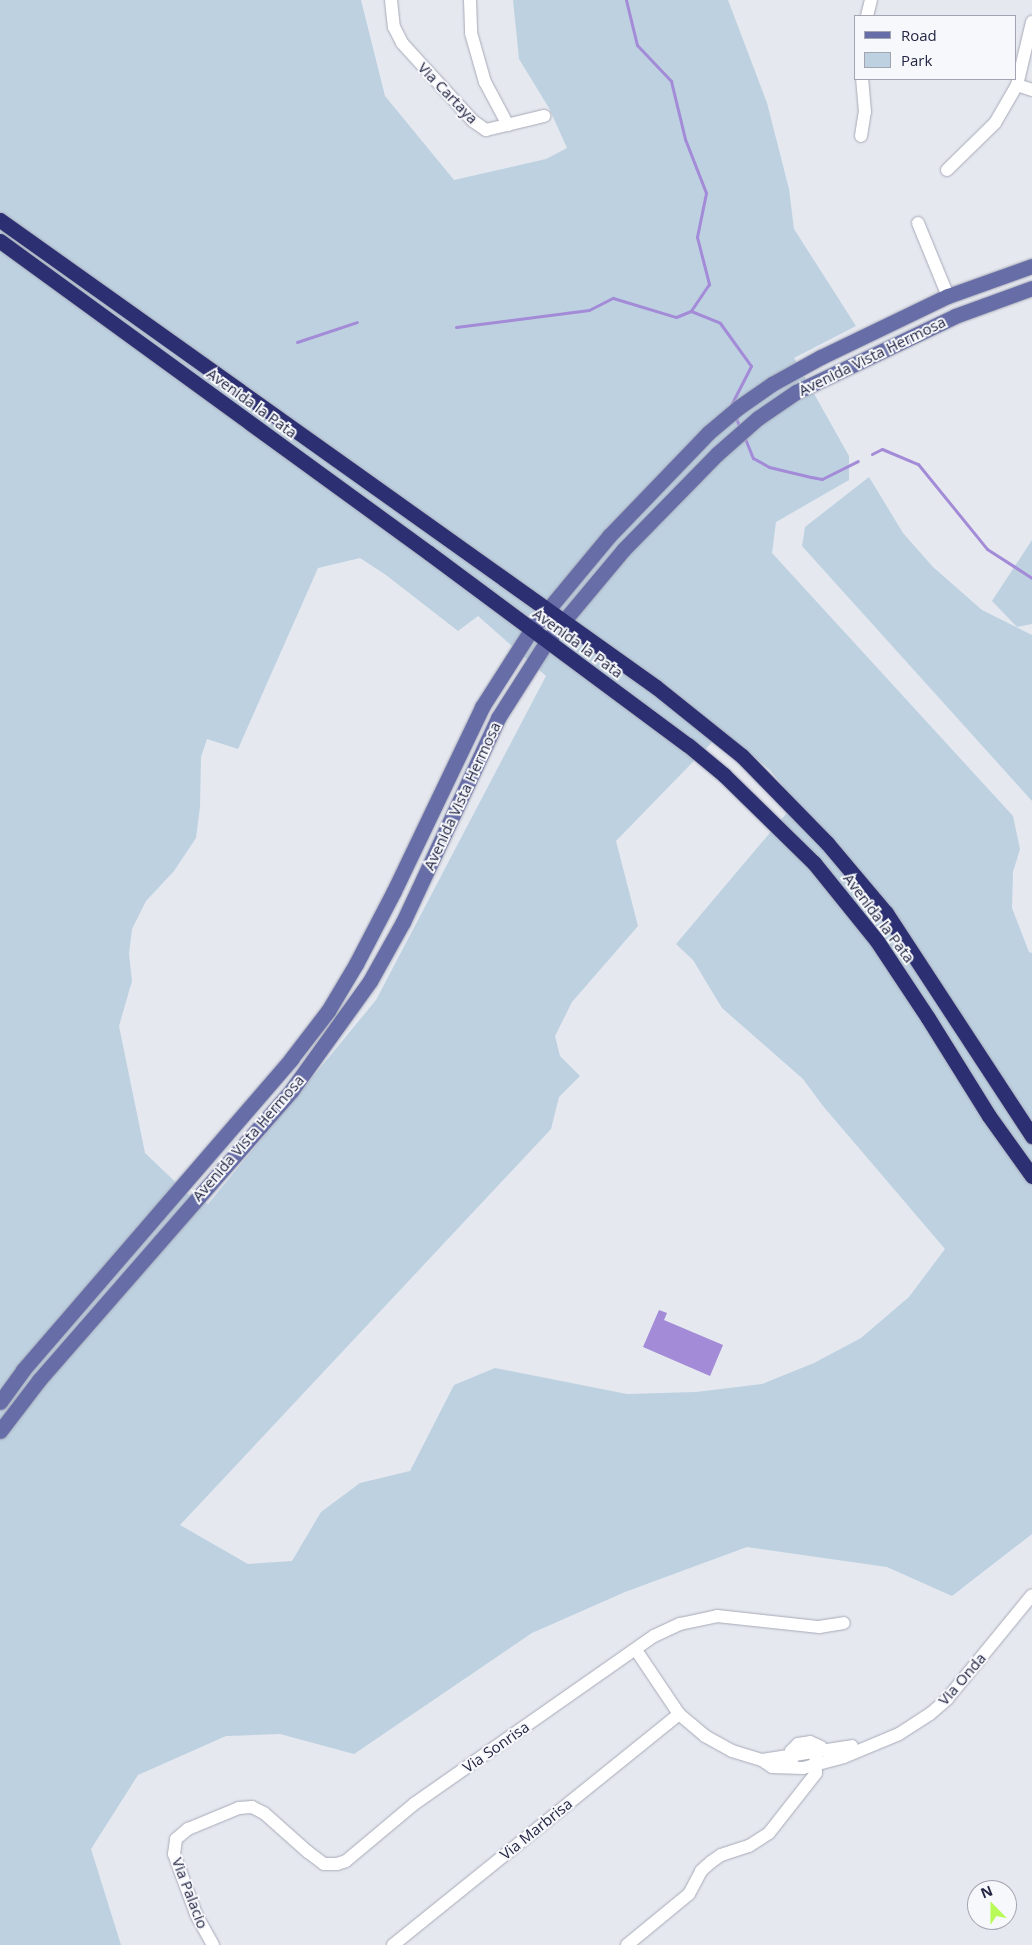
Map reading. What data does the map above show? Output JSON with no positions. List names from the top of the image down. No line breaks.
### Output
{"streets":{"highway":["Avenida la Pata"],"main road":["Avenida Vista Hermosa"],"street":["Via Cartaya","Via Onda","Via Sonrisa","Via Marbrisa","Via Palacio"]},"crossings":[["Avenida Vista Hermosa","Avenida la Pata"],["Via Onda","Via Sonrisa"],["Via Onda","Via Marbrisa"],["Via Sonrisa","Via Palacio"]],"legend":["Road","Park"],"north":"top"}
